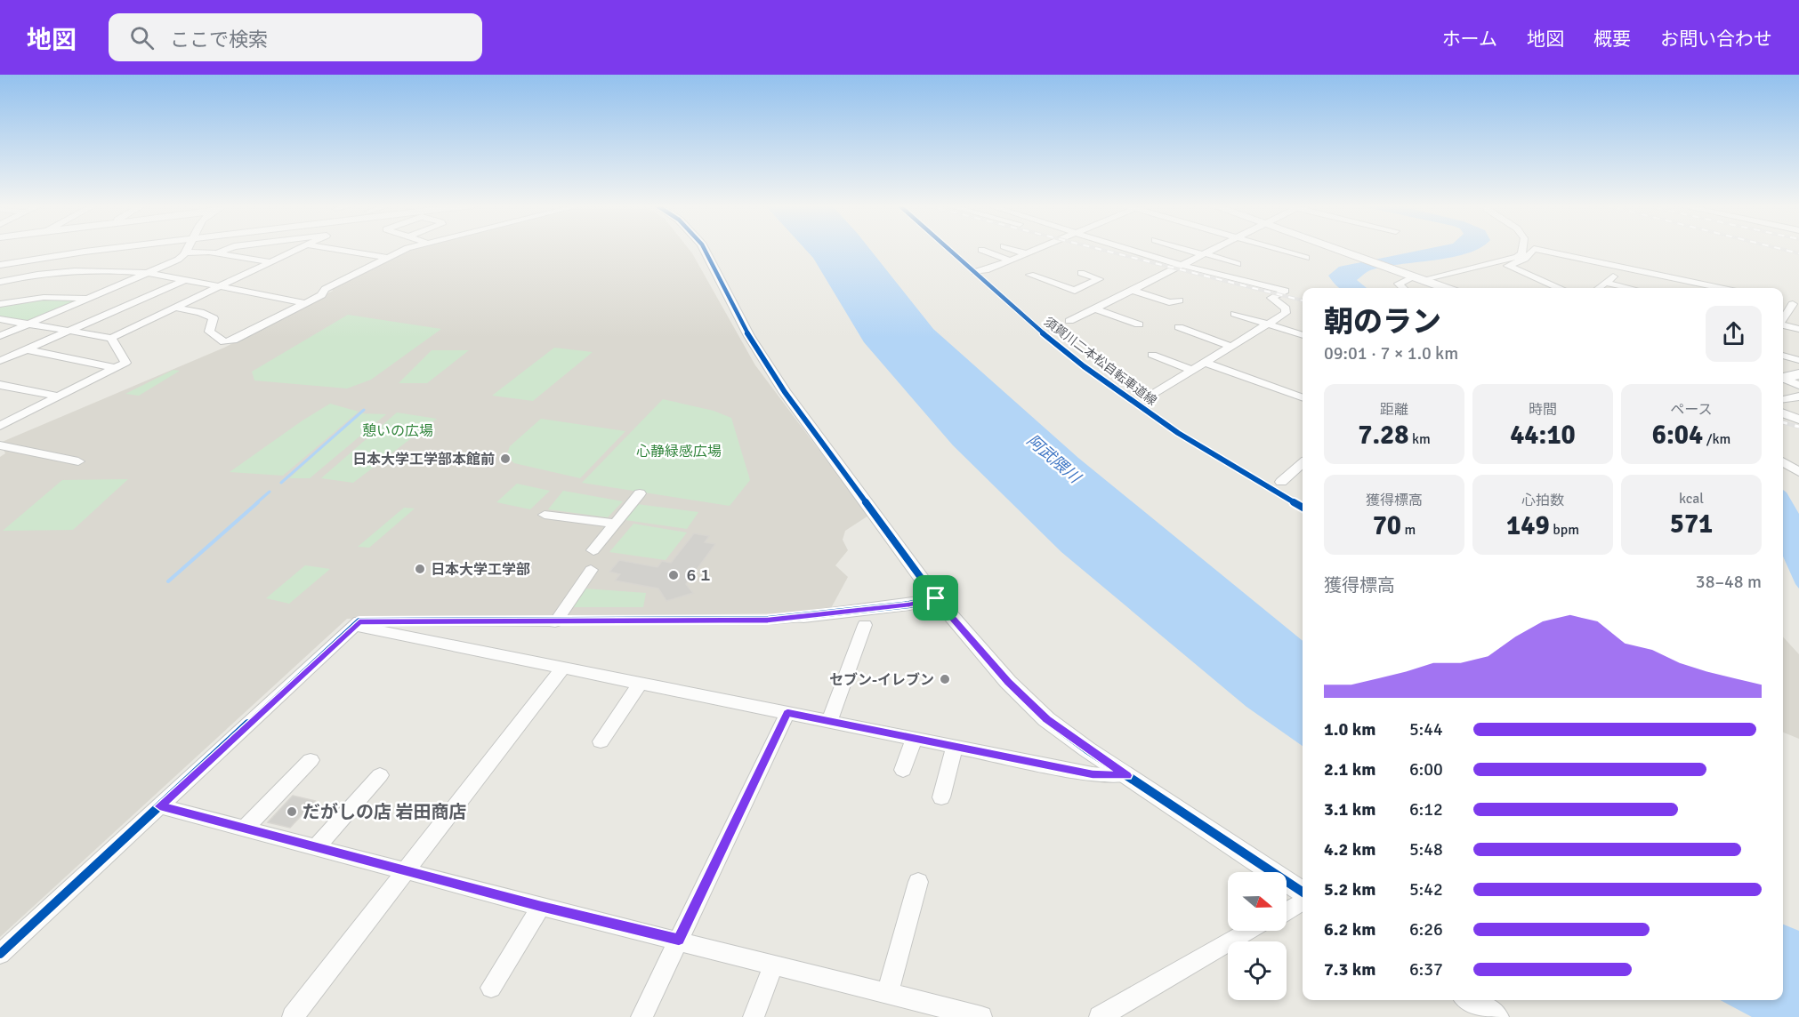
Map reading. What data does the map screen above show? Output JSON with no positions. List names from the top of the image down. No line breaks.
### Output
{"streets":{"cycle path":["須賀川二本松自転車道線"]},"water":["阿武隈川"],"parks":["憩いの広場","心静緑感広場"],"places":["日本大学工学部本館前","日本大学工学部","６１","セブン-イレブン","だがしの店 岩田商店"],"north":"right","page":{"header":"地図","search":"ここで検索","nav":["ホーム","地図","概要","お問い合わせ"],"heading":["朝のラン","09:01 · 7 × 1.0 km"],"stats":[["距離","7.28 km"],["時間","44:10"],["ペース","6:04 /km"],["獲得標高","70 m"],["心拍数","149 bpm"],["kcal","571"]],"chart":["獲得標高","38–48 m"],"list":[{"name":"1.0 km","note":"5:44"},{"name":"2.1 km","note":"6:00"},{"name":"3.1 km","note":"6:12"},{"name":"4.2 km","note":"5:48"},{"name":"5.2 km","note":"5:42"},{"name":"6.2 km","note":"6:26"},{"name":"7.3 km","note":"6:37"}]}}
